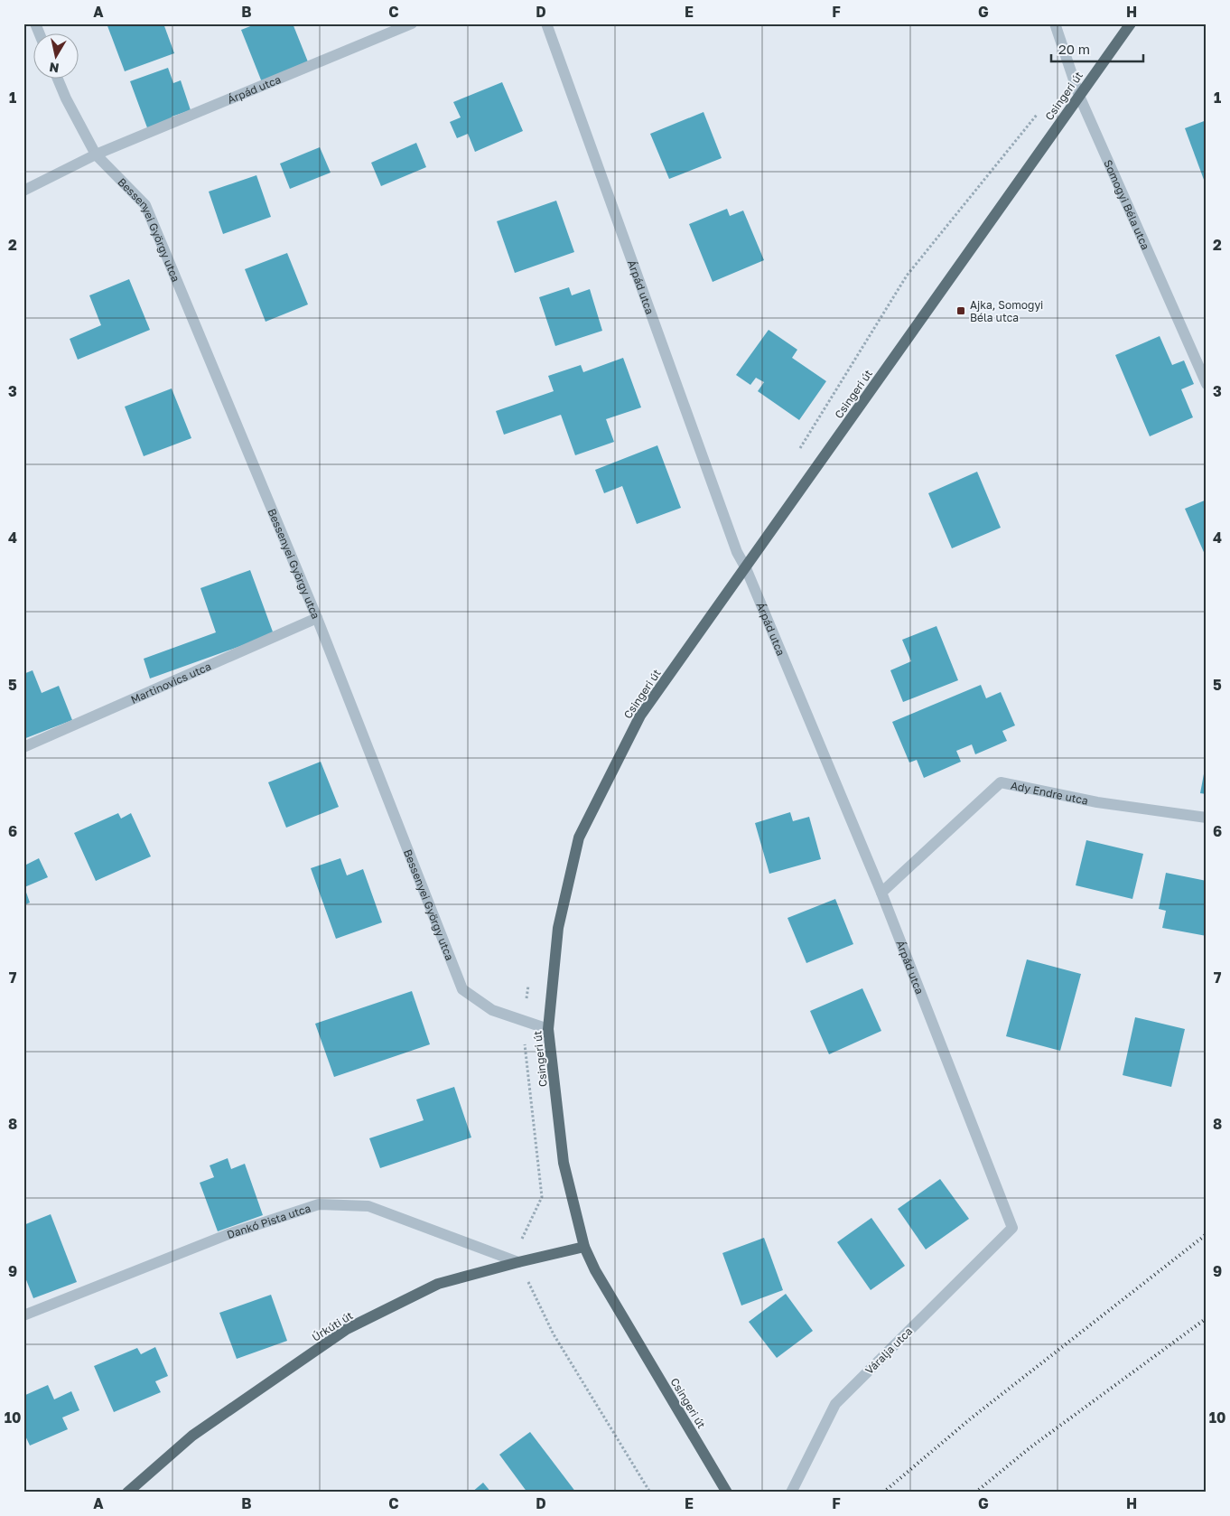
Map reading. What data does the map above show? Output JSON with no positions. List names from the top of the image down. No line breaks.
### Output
{"streets":{"main road":["Csingeri út","Úrkúti út"],"street":["Árpád utca","Somogyi Béla utca","Bessenyei György utca","Martinovics utca","Ady Endre utca","Dankó Pista utca","Váralja utca"]},"crossings":[["Árpád utca","Csingeri út"],["Árpád utca","Bessenyei György utca"],["Árpád utca","Ady Endre utca"],["Árpád utca","Váralja utca"],["Csingeri út","Somogyi Béla utca"],["Csingeri út","Bessenyei György utca"],["Csingeri út","Úrkúti út"],["Bessenyei György utca","Martinovics utca"],["Dankó Pista utca","Úrkúti út"]],"places":{"transit":["Ajka, Somogyi Béla utca"]},"scale_bar":"20 m","north":"bottom","grid":{"columns":["A","B","C","D","E","F","G","H"],"rows":["1","2","3","4","5","6","7","8","9","10"]}}
